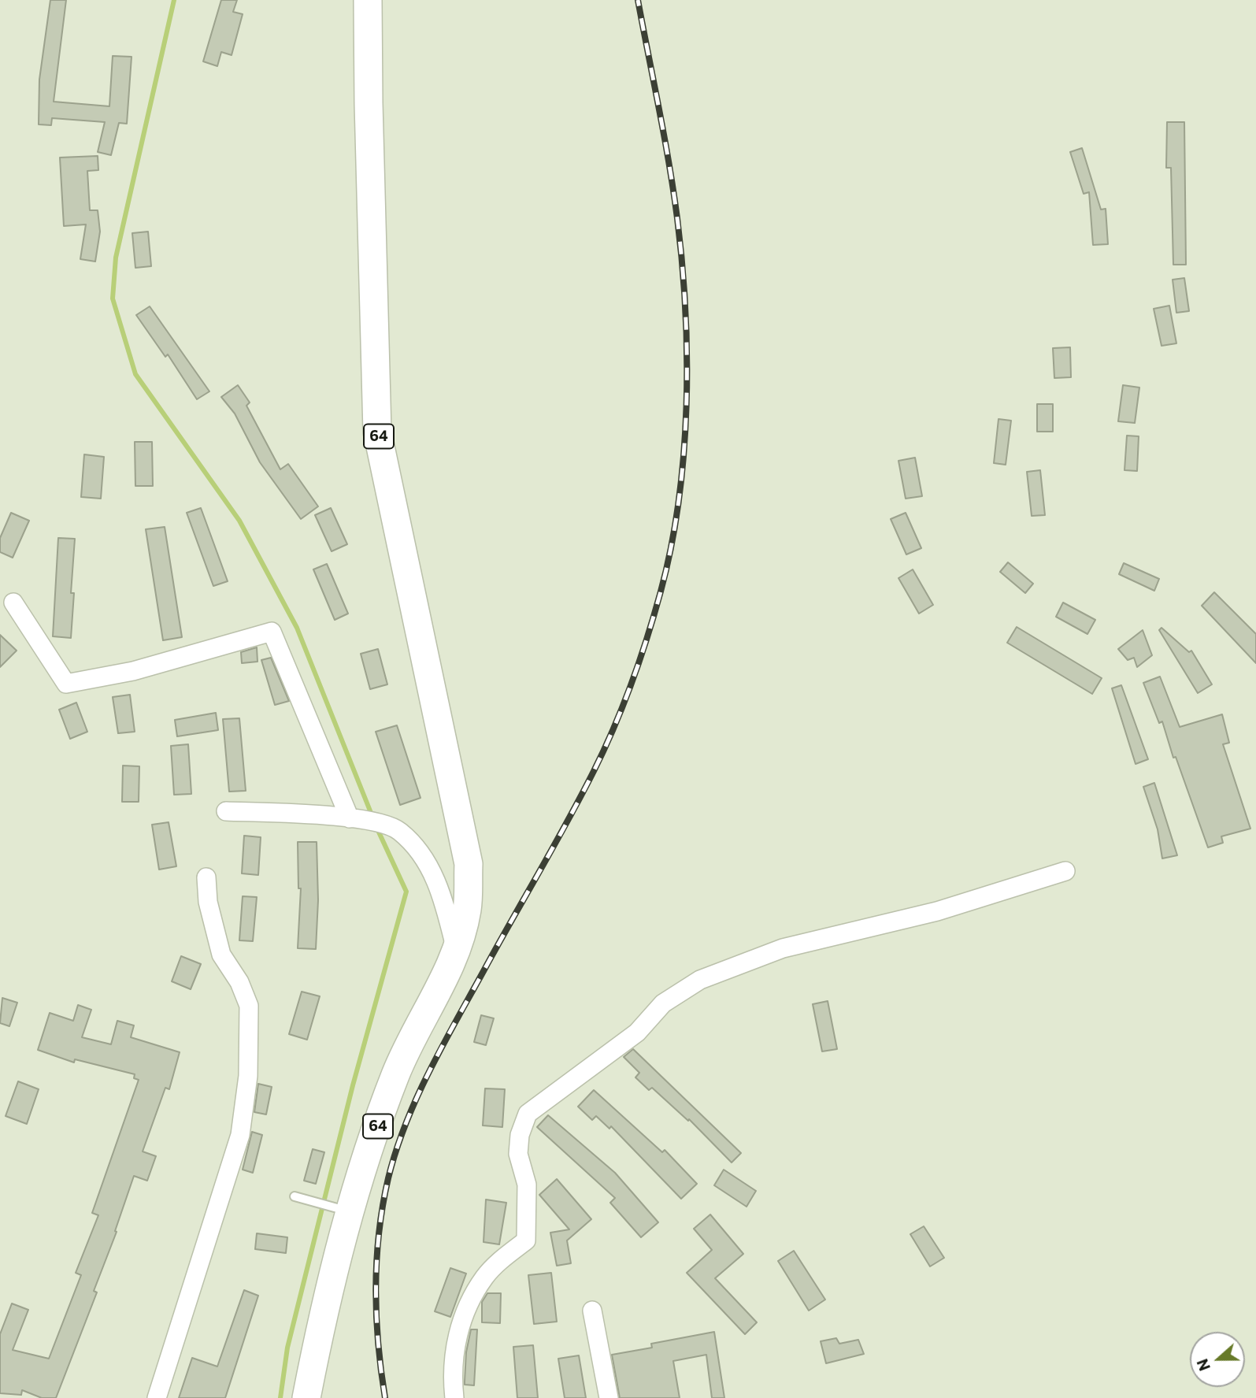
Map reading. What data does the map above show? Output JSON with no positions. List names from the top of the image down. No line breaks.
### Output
{"streets":{"main road":["64"]},"north":"left"}
